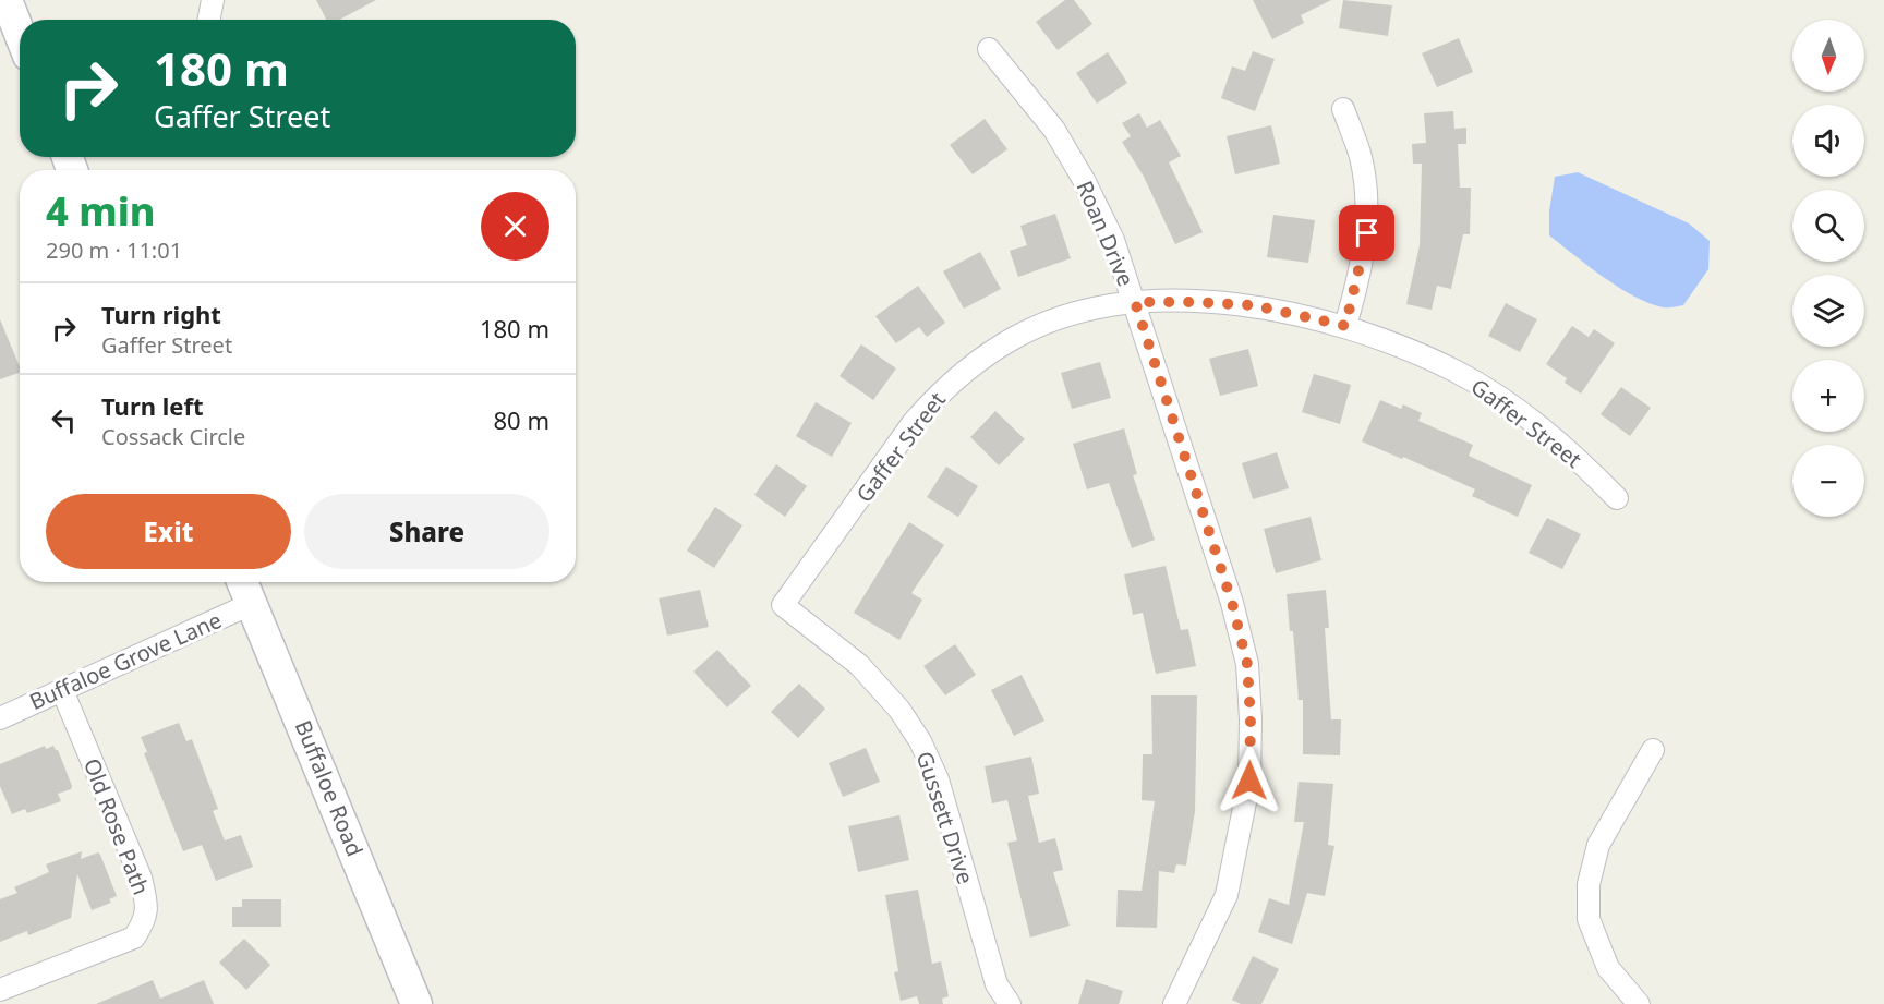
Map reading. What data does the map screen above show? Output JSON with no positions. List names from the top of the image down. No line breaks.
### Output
{"streets":{"street":["Roan Drive","Gaffer Street","Buffaloe Grove Lane","Buffaloe Road","Gussett Drive","Old Rose Path"]},"crossings":[["Roan Drive","Gaffer Street"],["Gaffer Street","Gussett Drive"],["Buffaloe Grove Lane","Buffaloe Road"],["Buffaloe Grove Lane","Old Rose Path"]],"north":"bottom","page":{"map_buttons":["+","−"],"turn":["180 m","Gaffer Street"],"heading":["4 min","290 m · 11:01"],"list":[{"name":"Turn right","note":"Gaffer Street","value":"180 m"},{"name":"Turn left","note":"Cossack Circle","value":"80 m"}],"buttons":["Exit","Share"]}}
